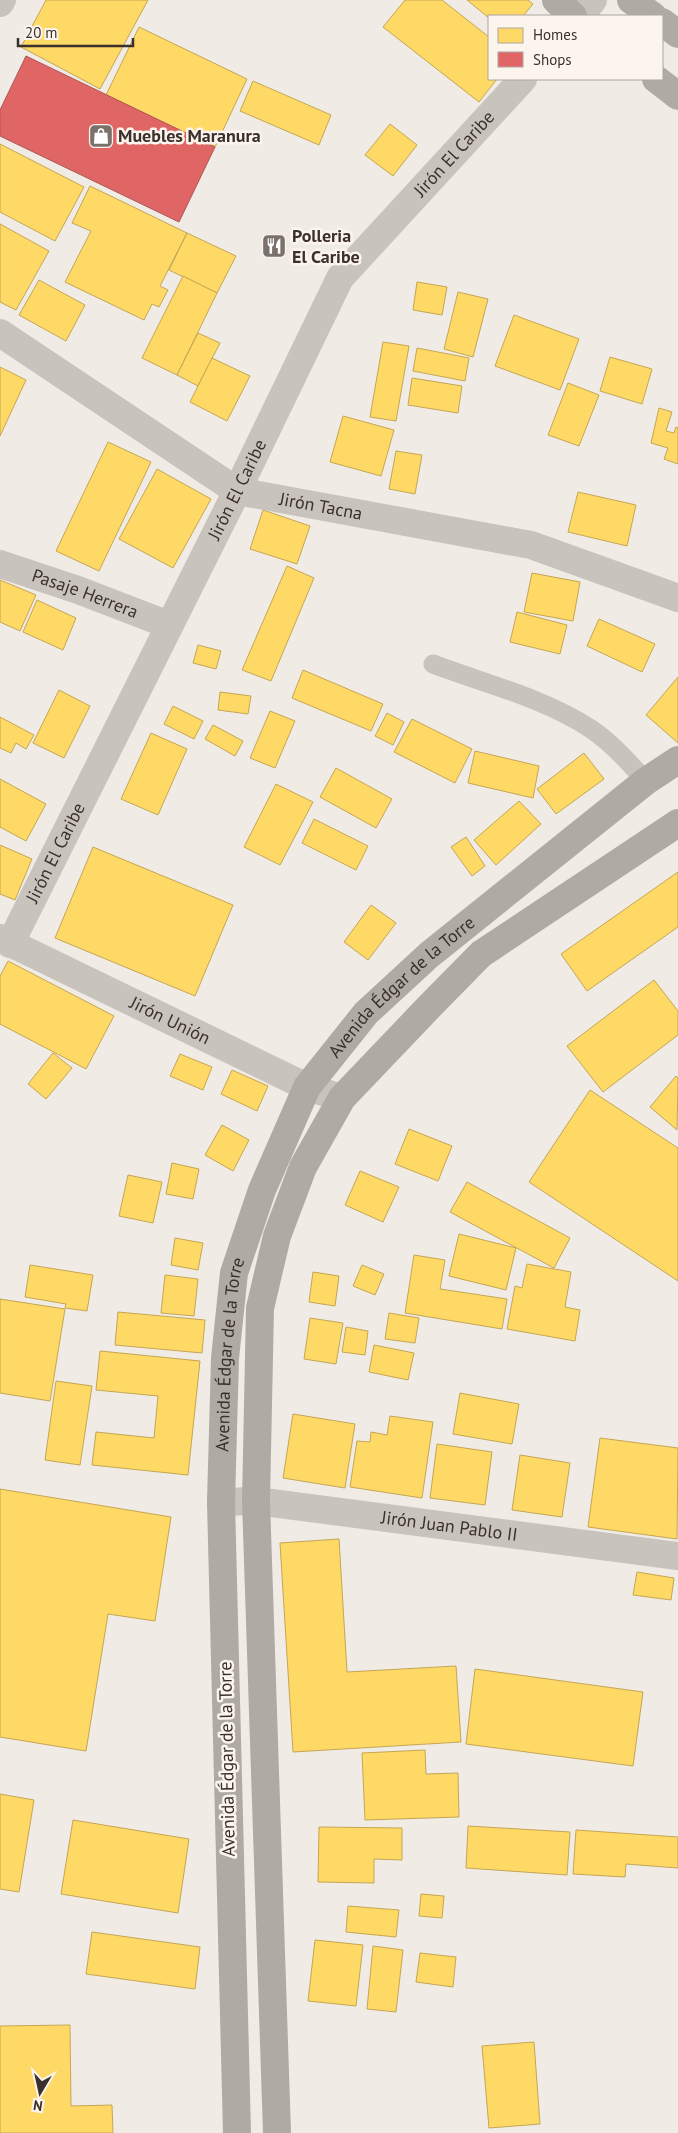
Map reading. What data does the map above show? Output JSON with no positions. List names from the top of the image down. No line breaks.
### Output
{"streets":{"highway":["Avenida Édgar de la Torre"],"street":["Jirón El Caribe","Jirón Tacna","Pasaje Herrera","Jirón Unión","Jirón Juan Pablo II"]},"crossings":[["Jirón El Caribe","Jirón Tacna"],["Jirón El Caribe","Pasaje Herrera"],["Jirón El Caribe","Jirón Unión"],["Avenida Édgar de la Torre","Jirón Unión"],["Avenida Édgar de la Torre","Jirón Juan Pablo II"]],"places":{"shop":["Muebles Maranura"],"restaurant":["Polleria El Caribe"]},"legend":["Homes","Shops"],"scale_bar":"20 m","north":"bottom"}
